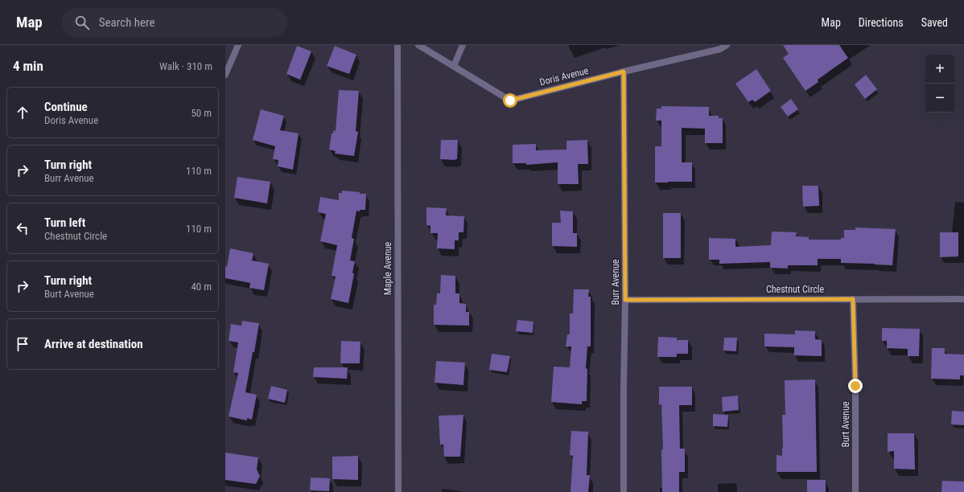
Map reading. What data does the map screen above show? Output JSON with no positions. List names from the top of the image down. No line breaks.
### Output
{"streets":{"street":["Doris Avenue","Maple Avenue","Burr Avenue","Chestnut Circle","Burt Avenue"]},"crossings":[["Doris Avenue","Burr Avenue"],["Burr Avenue","Chestnut Circle"],["Chestnut Circle","Burt Avenue"]],"page":{"header":"Map","search":"Search here","nav":["Map","Directions","Saved"],"heading":["4 min","Walk · 310 m"],"map_buttons":["+","−"],"list":[["Continue","Doris Avenue","50 m"],["Turn right","Burr Avenue","110 m"],["Turn left","Chestnut Circle","110 m"],["Turn right","Burt Avenue","40 m"],"Arrive at destination"]}}
